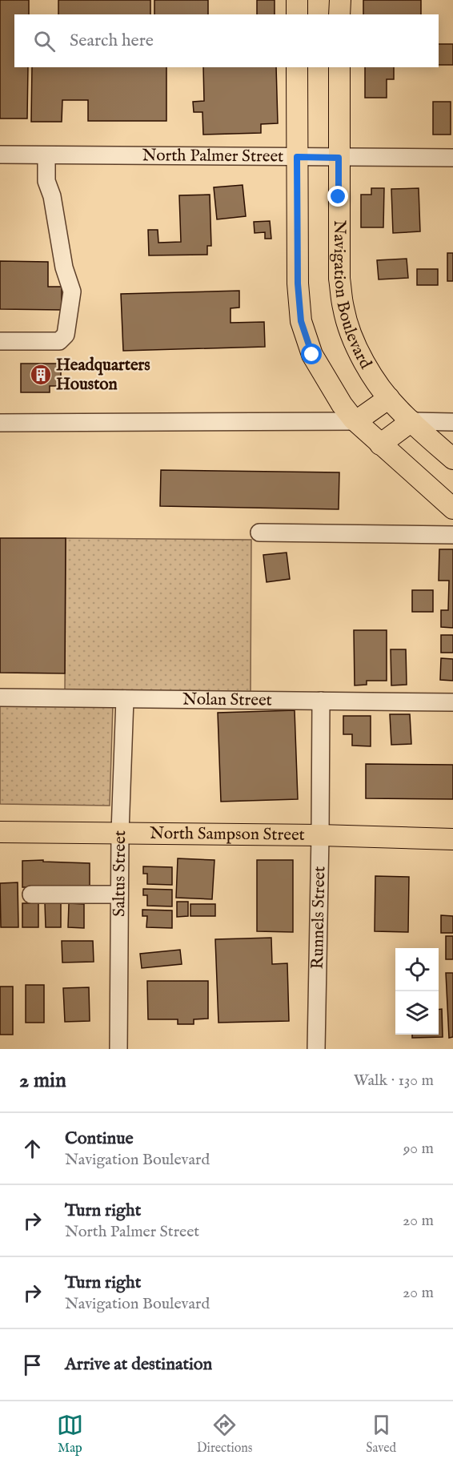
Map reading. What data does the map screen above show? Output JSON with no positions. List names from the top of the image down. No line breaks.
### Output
{"streets":{"main road":["Navigation Boulevard","North Sampson Street"],"street":["North Palmer Street","Nolan Street","Saltus Street","Runnels Street"]},"crossings":[["North Palmer Street","Navigation Boulevard"],["Nolan Street","Saltus Street"],["Nolan Street","Runnels Street"],["North Sampson Street","Saltus Street"],["North Sampson Street","Runnels Street"]],"places":{"building":["Headquarters Houston"]},"page":{"search":"Search here","heading":["2 min","Walk · 130 m"],"list":[["Continue","Navigation Boulevard","90 m"],["Turn right","North Palmer Street","20 m"],["Turn right","Navigation Boulevard","20 m"],"Arrive at destination"],"nav":["Map","Directions","Saved"]}}
